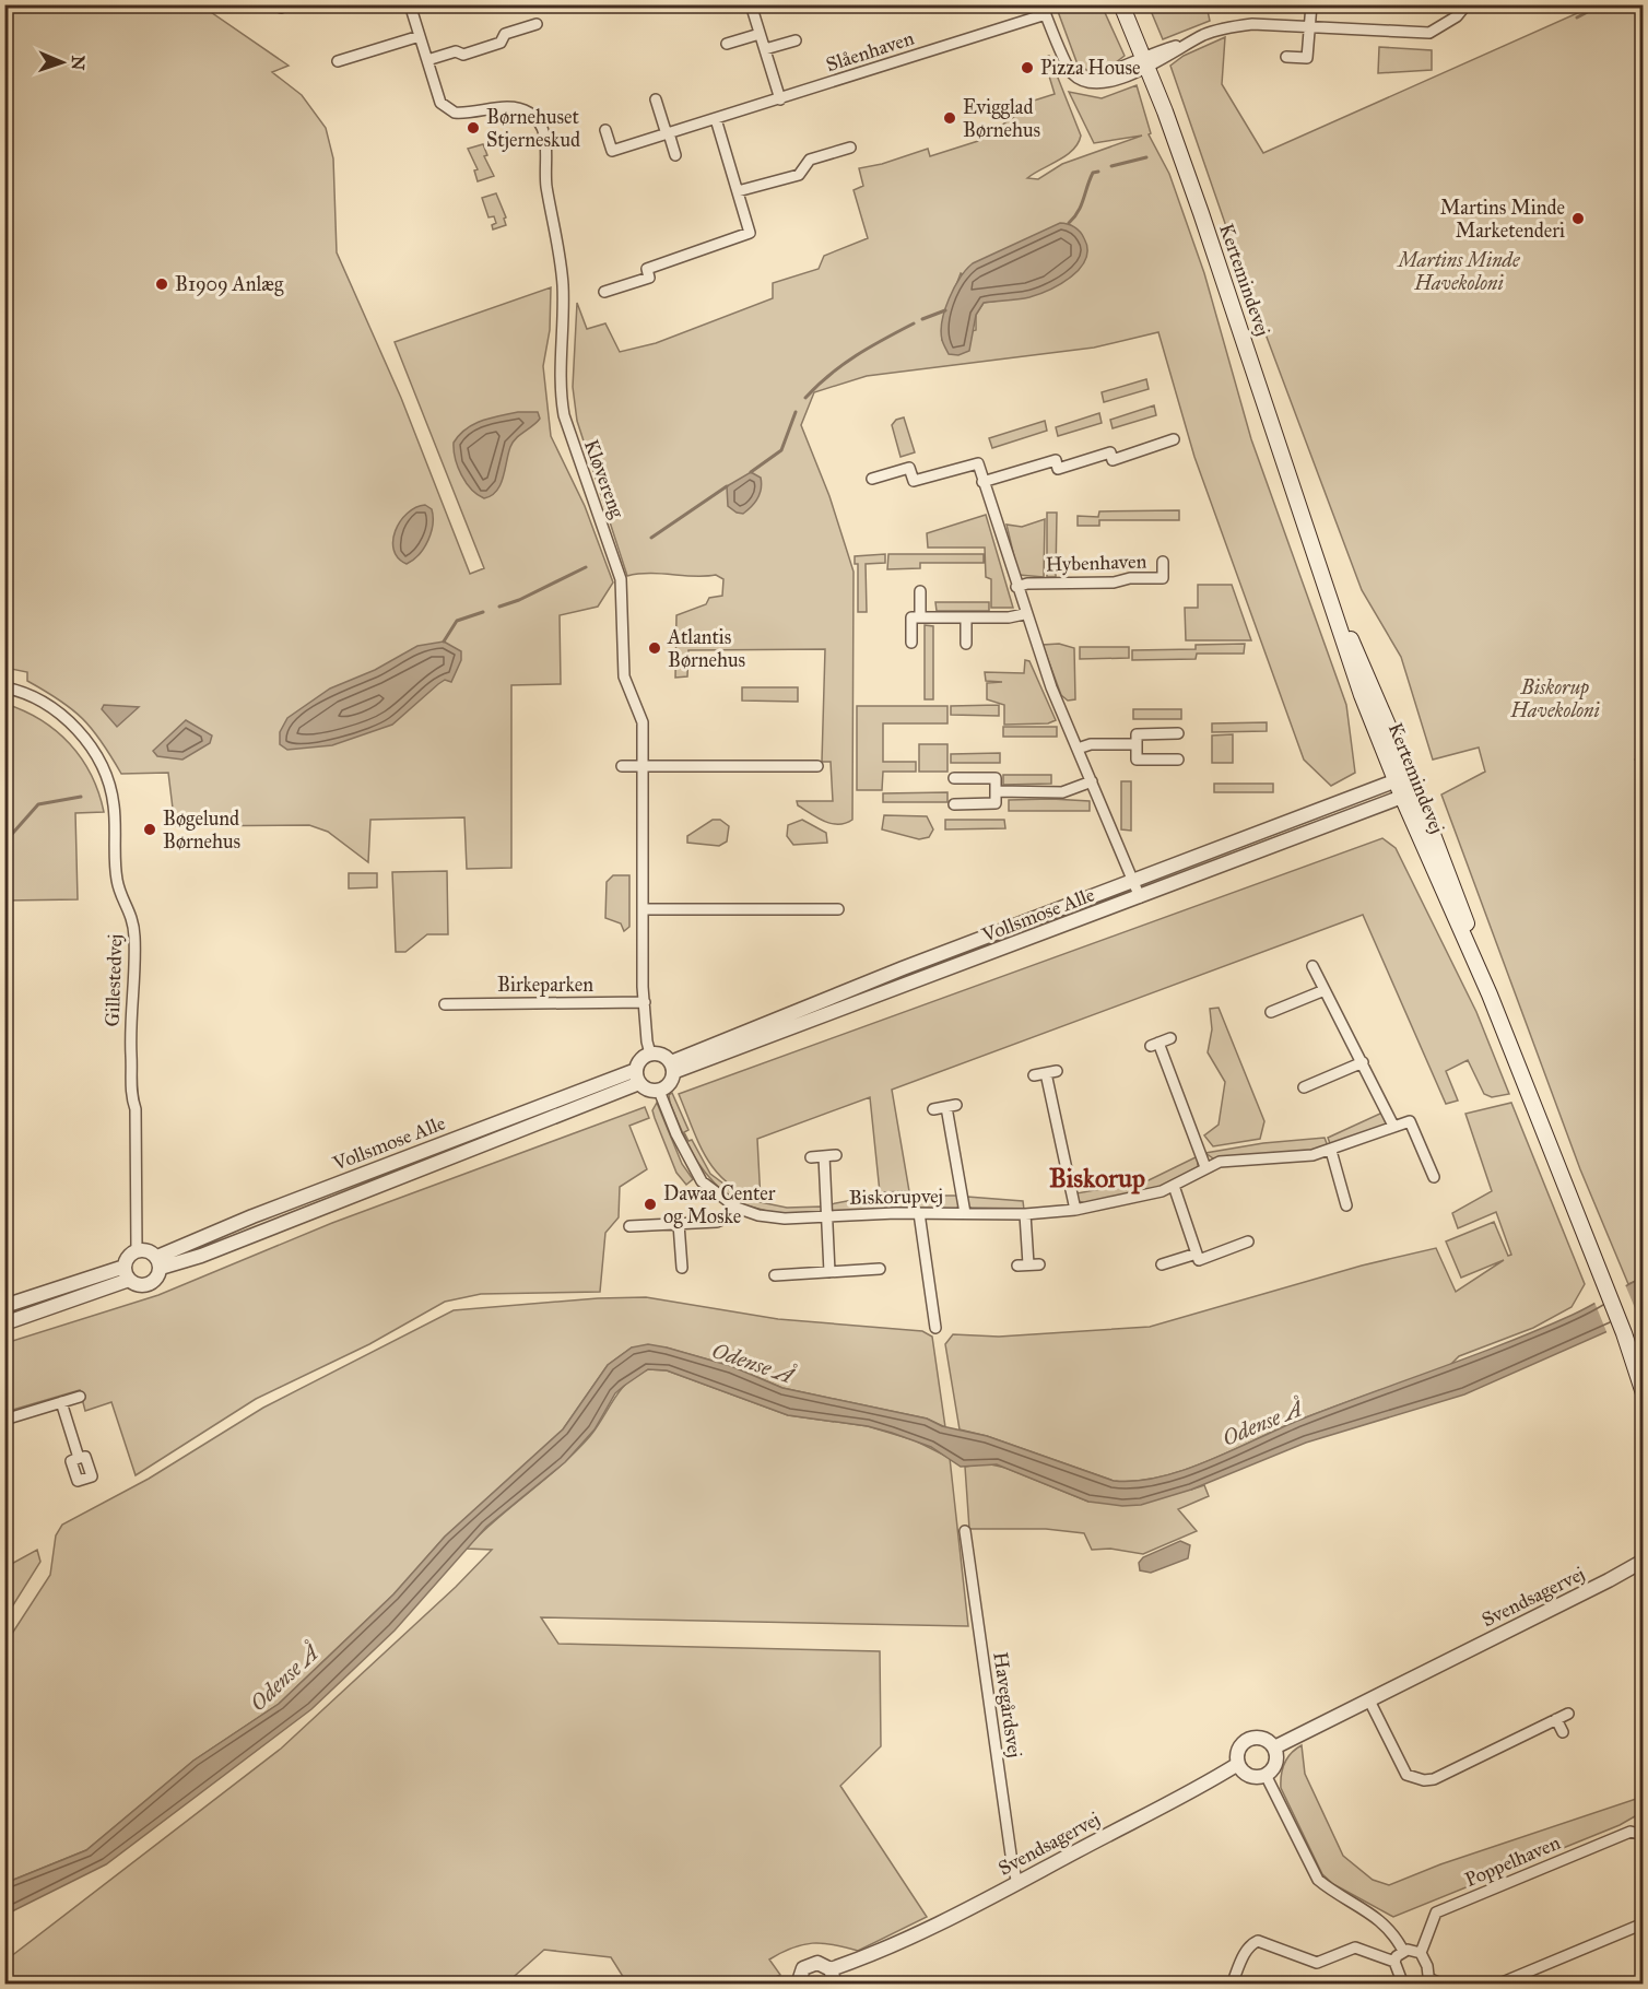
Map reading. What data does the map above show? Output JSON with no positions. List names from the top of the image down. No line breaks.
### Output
{"streets":{"main road":["Kertemindevej"],"street":["Slåenhaven","Kløvereng","Hybenhaven","Vollsmose Alle","Gillestedvej","Birkeparken","Biskorupvej","Svendsagervej","Havegårdsvej","Poppelhaven"]},"crossings":[["Slåenhaven","Kertemindevej"],["Kertemindevej","Vollsmose Alle"],["Kløvereng","Vollsmose Alle"],["Kløvereng","Birkeparken"],["Kløvereng","Biskorupvej"],["Vollsmose Alle","Gillestedvej"],["Vollsmose Alle","Biskorupvej"],["Svendsagervej","Havegårdsvej"]],"districts":["Biskorup"],"water":["Odense Å"],"parks":["Martins Minde Havekoloni","Biskorup Havekoloni"],"places":["Pizza House","Evigglad Børnehus","Børnehuset Stjerneskud","Martins Minde Marketenderi","B1909 Anlæg","Atlantis Børnehus","Bøgelund Børnehus","Dawaa Center og Moske"],"north":"right"}
